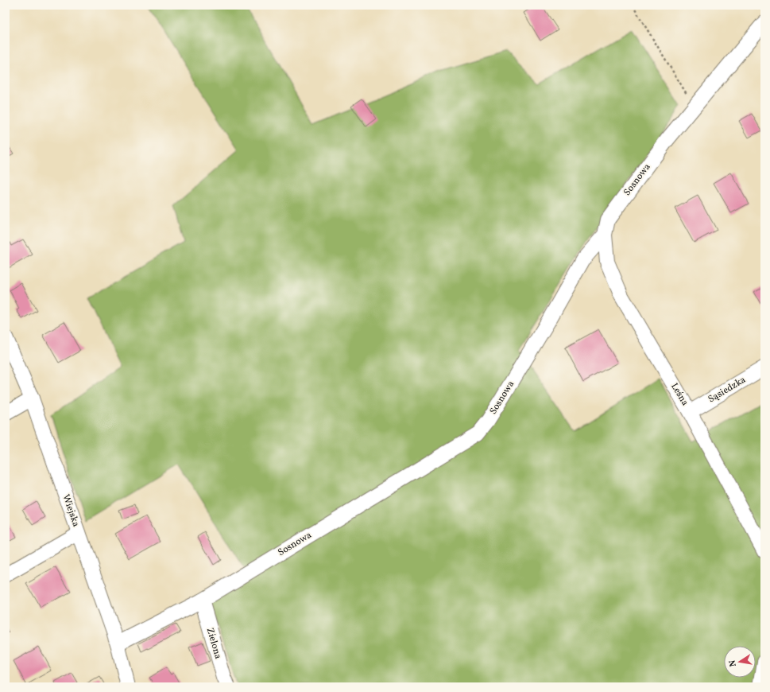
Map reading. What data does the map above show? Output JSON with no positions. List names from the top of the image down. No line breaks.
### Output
{"streets":{"street":["Sosnowa","Sąsiedzka","Leśna","Wiejska","Zielona"]},"crossings":[["Sosnowa","Leśna"],["Sosnowa","Wiejska"],["Sosnowa","Zielona"],["Sąsiedzka","Leśna"]],"north":"left"}
